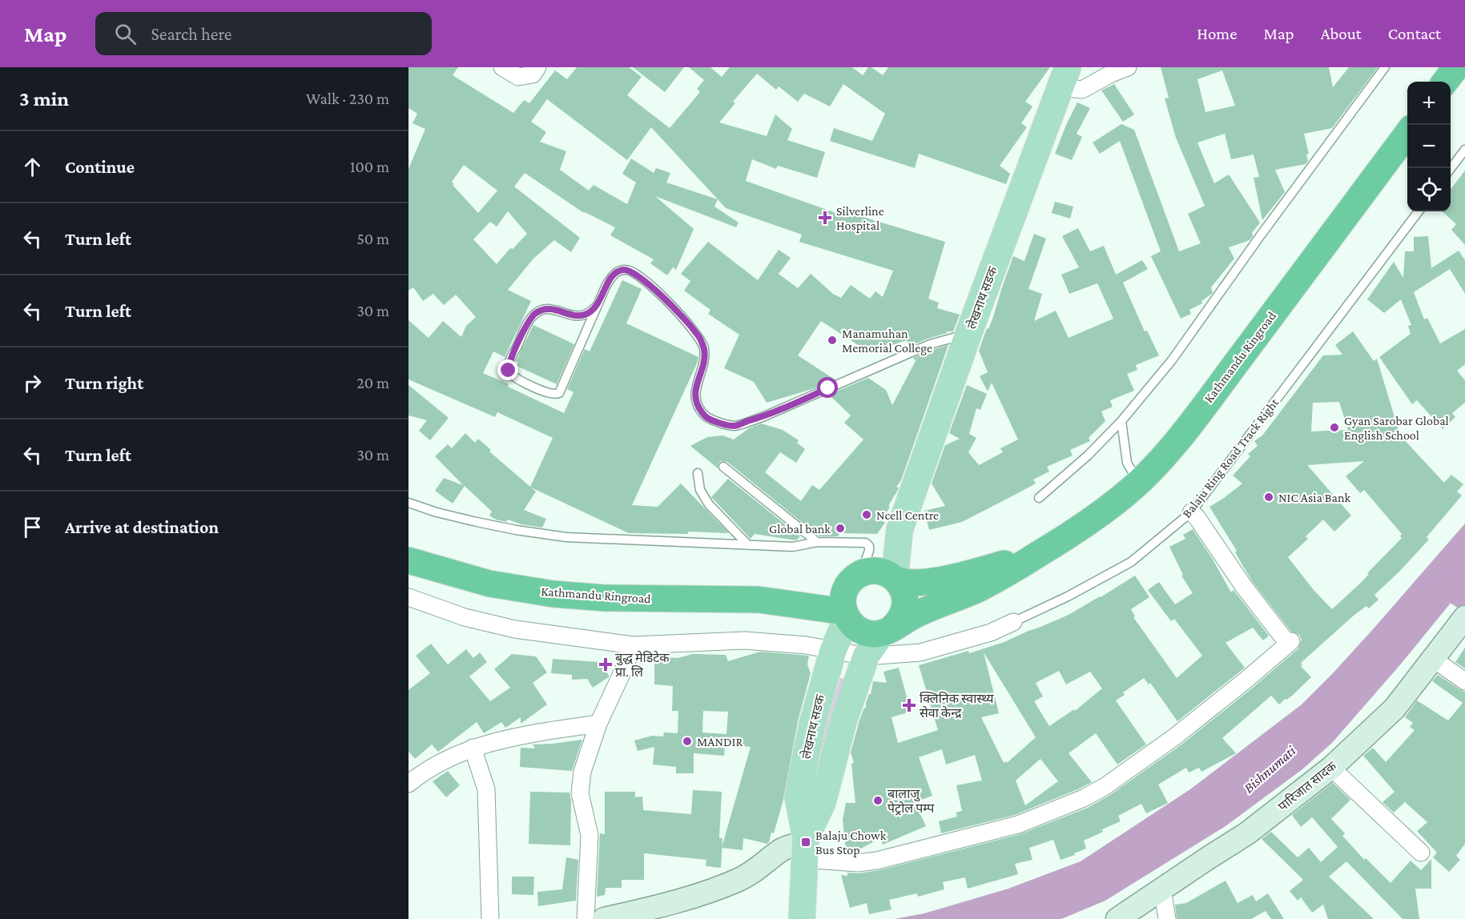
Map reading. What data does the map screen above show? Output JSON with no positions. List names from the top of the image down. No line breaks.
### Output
{"streets":{"highway":["Kathmandu Ringroad"],"main road":["लेखनाथ सडक"],"street":["Balaju Ring Road Track Right","पारिजात सादक"]},"crossings":[["लेखनाथ सडक","Kathmandu Ringroad"],["लेखनाथ सडक","Balaju Ring Road Track Right"]],"water":["Bishnumati"],"places":{"health":["Silverline Hospital","बुद्ध मेडिटेक प्रा. लि","क्लिनिक स्वास्थ्य सेवा केन्द्र"],"other":["Manamuhan Memorial College","Gyan Sarobar Global English School","NIC Asia Bank","Ncell Centre","Global bank","MANDIR","बालाजु पेट्रोल पम्प"],"transit":["Balaju Chowk Bus Stop"]},"page":{"header":"Map","search":"Search here","nav":["Home","Map","About","Contact"],"heading":["3 min","Walk · 230 m"],"map_buttons":["+","−"],"list":[["Continue","100 m"],["Turn left","50 m"],["Turn left","30 m"],["Turn right","20 m"],["Turn left","30 m"],"Arrive at destination"]}}
